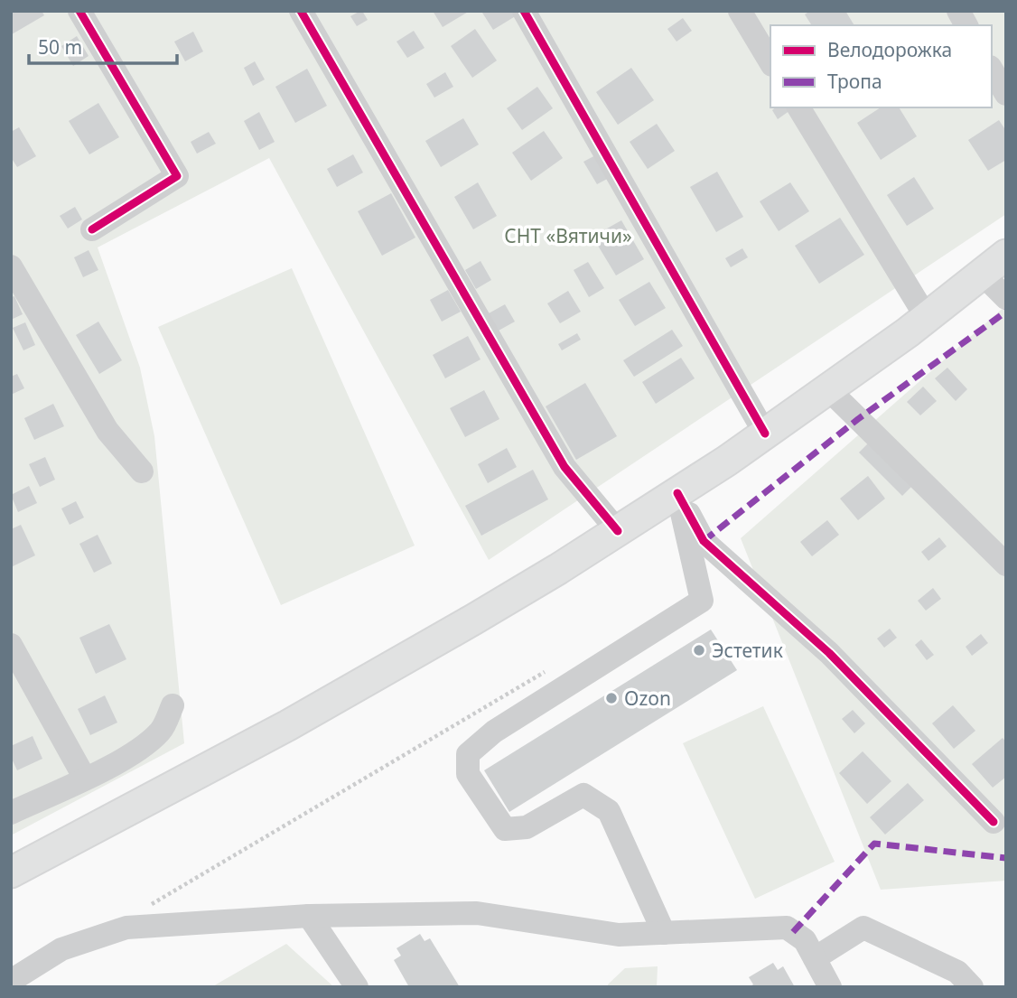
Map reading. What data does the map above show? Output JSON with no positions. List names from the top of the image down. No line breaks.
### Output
{"parks":["СНТ «Вятичи»"],"places":["Эстетик","Ozon"],"legend":["Велодорожка","Тропа"],"scale_bar":"50 m"}
